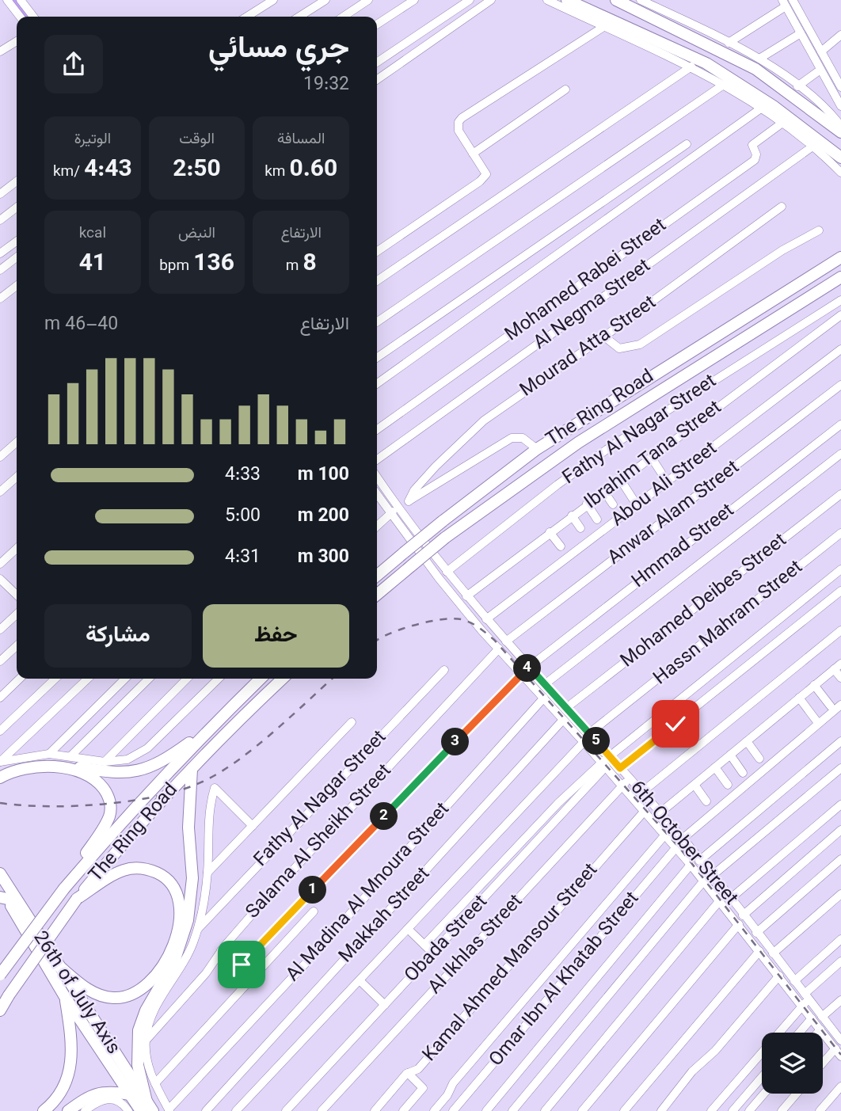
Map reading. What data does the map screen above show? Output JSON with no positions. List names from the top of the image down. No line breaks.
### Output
{"streets":{"highway":["The Ring Road","26th of July Axis"],"street":["Mohamed Rabei Street","Al Negma Street","Mourad Atta Street","Fathy Al Nagar Street","Ibrahim Tana Street","Abou Ali Street","Anwar Alam Street","Hmmad Street","Mohamed Deibes Street","Hassn Mahram Street","Salama Al Sheikh Street","6th October Street","Al Madina Al Mnoura Street","Makkah Street","Obada Street","Al Ikhlas Street","Kamal Ahmed Mansour Street","Omar Ibn Al Khatab Street"]},"crossings":[["Fathy Al Nagar Street","6th October Street"],["Ibrahim Tana Street","6th October Street"],["Abou Ali Street","6th October Street"],["Anwar Alam Street","6th October Street"],["Hmmad Street","Salama Al Sheikh Street"],["Hmmad Street","6th October Street"],["Mohamed Deibes Street","6th October Street"],["Hassn Mahram Street","6th October Street"],["Salama Al Sheikh Street","6th October Street"],["6th October Street","Al Madina Al Mnoura Street"],["6th October Street","Makkah Street"],["6th October Street","Obada Street"],["6th October Street","Al Ikhlas Street"],["6th October Street","Kamal Ahmed Mansour Street"],["6th October Street","Omar Ibn Al Khatab Street"]],"page":{"heading":["جري مسائي","19:32"],"stats":[["المسافة","0.60 km"],["الوقت","2:50"],["الوتيرة","4:43 /km"],["الارتفاع","8 m"],["النبض","136 bpm"],["kcal","41"]],"chart":["الارتفاع","40–46 m"],"list":[{"name":"100 m","note":"4:33"},{"name":"200 m","note":"5:00"},{"name":"300 m","note":"4:31"}],"buttons":["حفظ","مشاركة"],"pins":["4","5","3","2","1"]}}
